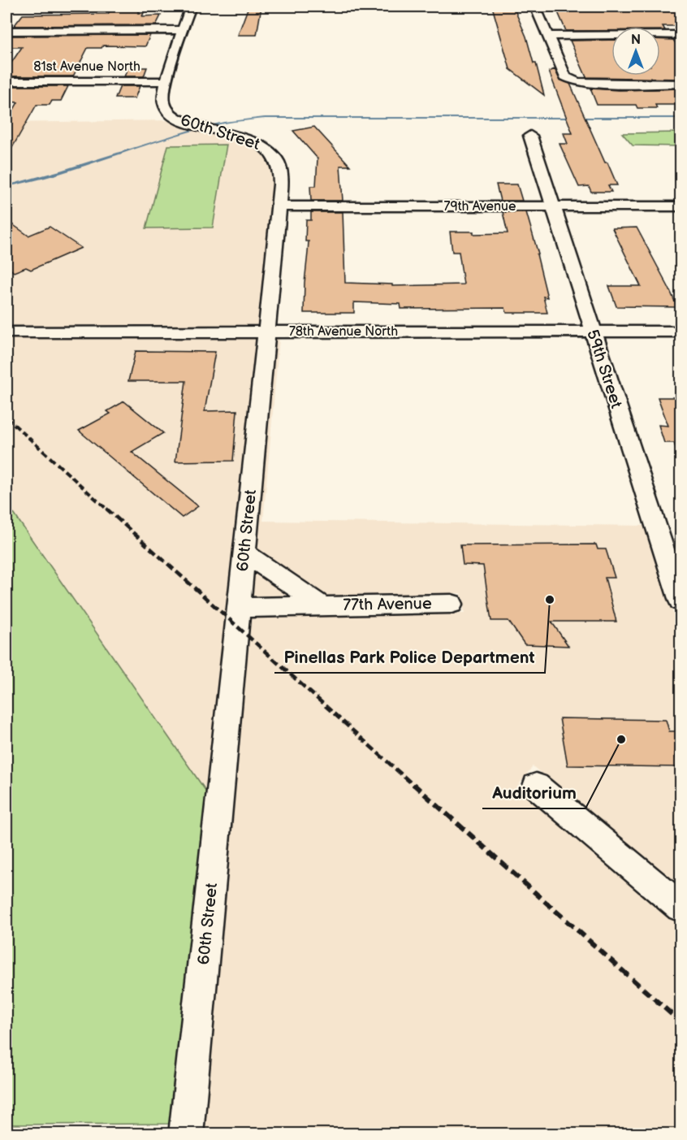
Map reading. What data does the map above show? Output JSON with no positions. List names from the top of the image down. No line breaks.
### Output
{"streets":{"street":["81st Avenue North","60th Street","79th Avenue","78th Avenue North","59th Street","77th Avenue"]},"crossings":[["81st Avenue North","60th Street"],["60th Street","79th Avenue"],["60th Street","78th Avenue North"],["60th Street","77th Avenue"],["79th Avenue","59th Street"],["78th Avenue North","59th Street"]],"places":["Pinellas Park Police Department","Auditorium"],"north":"top"}
